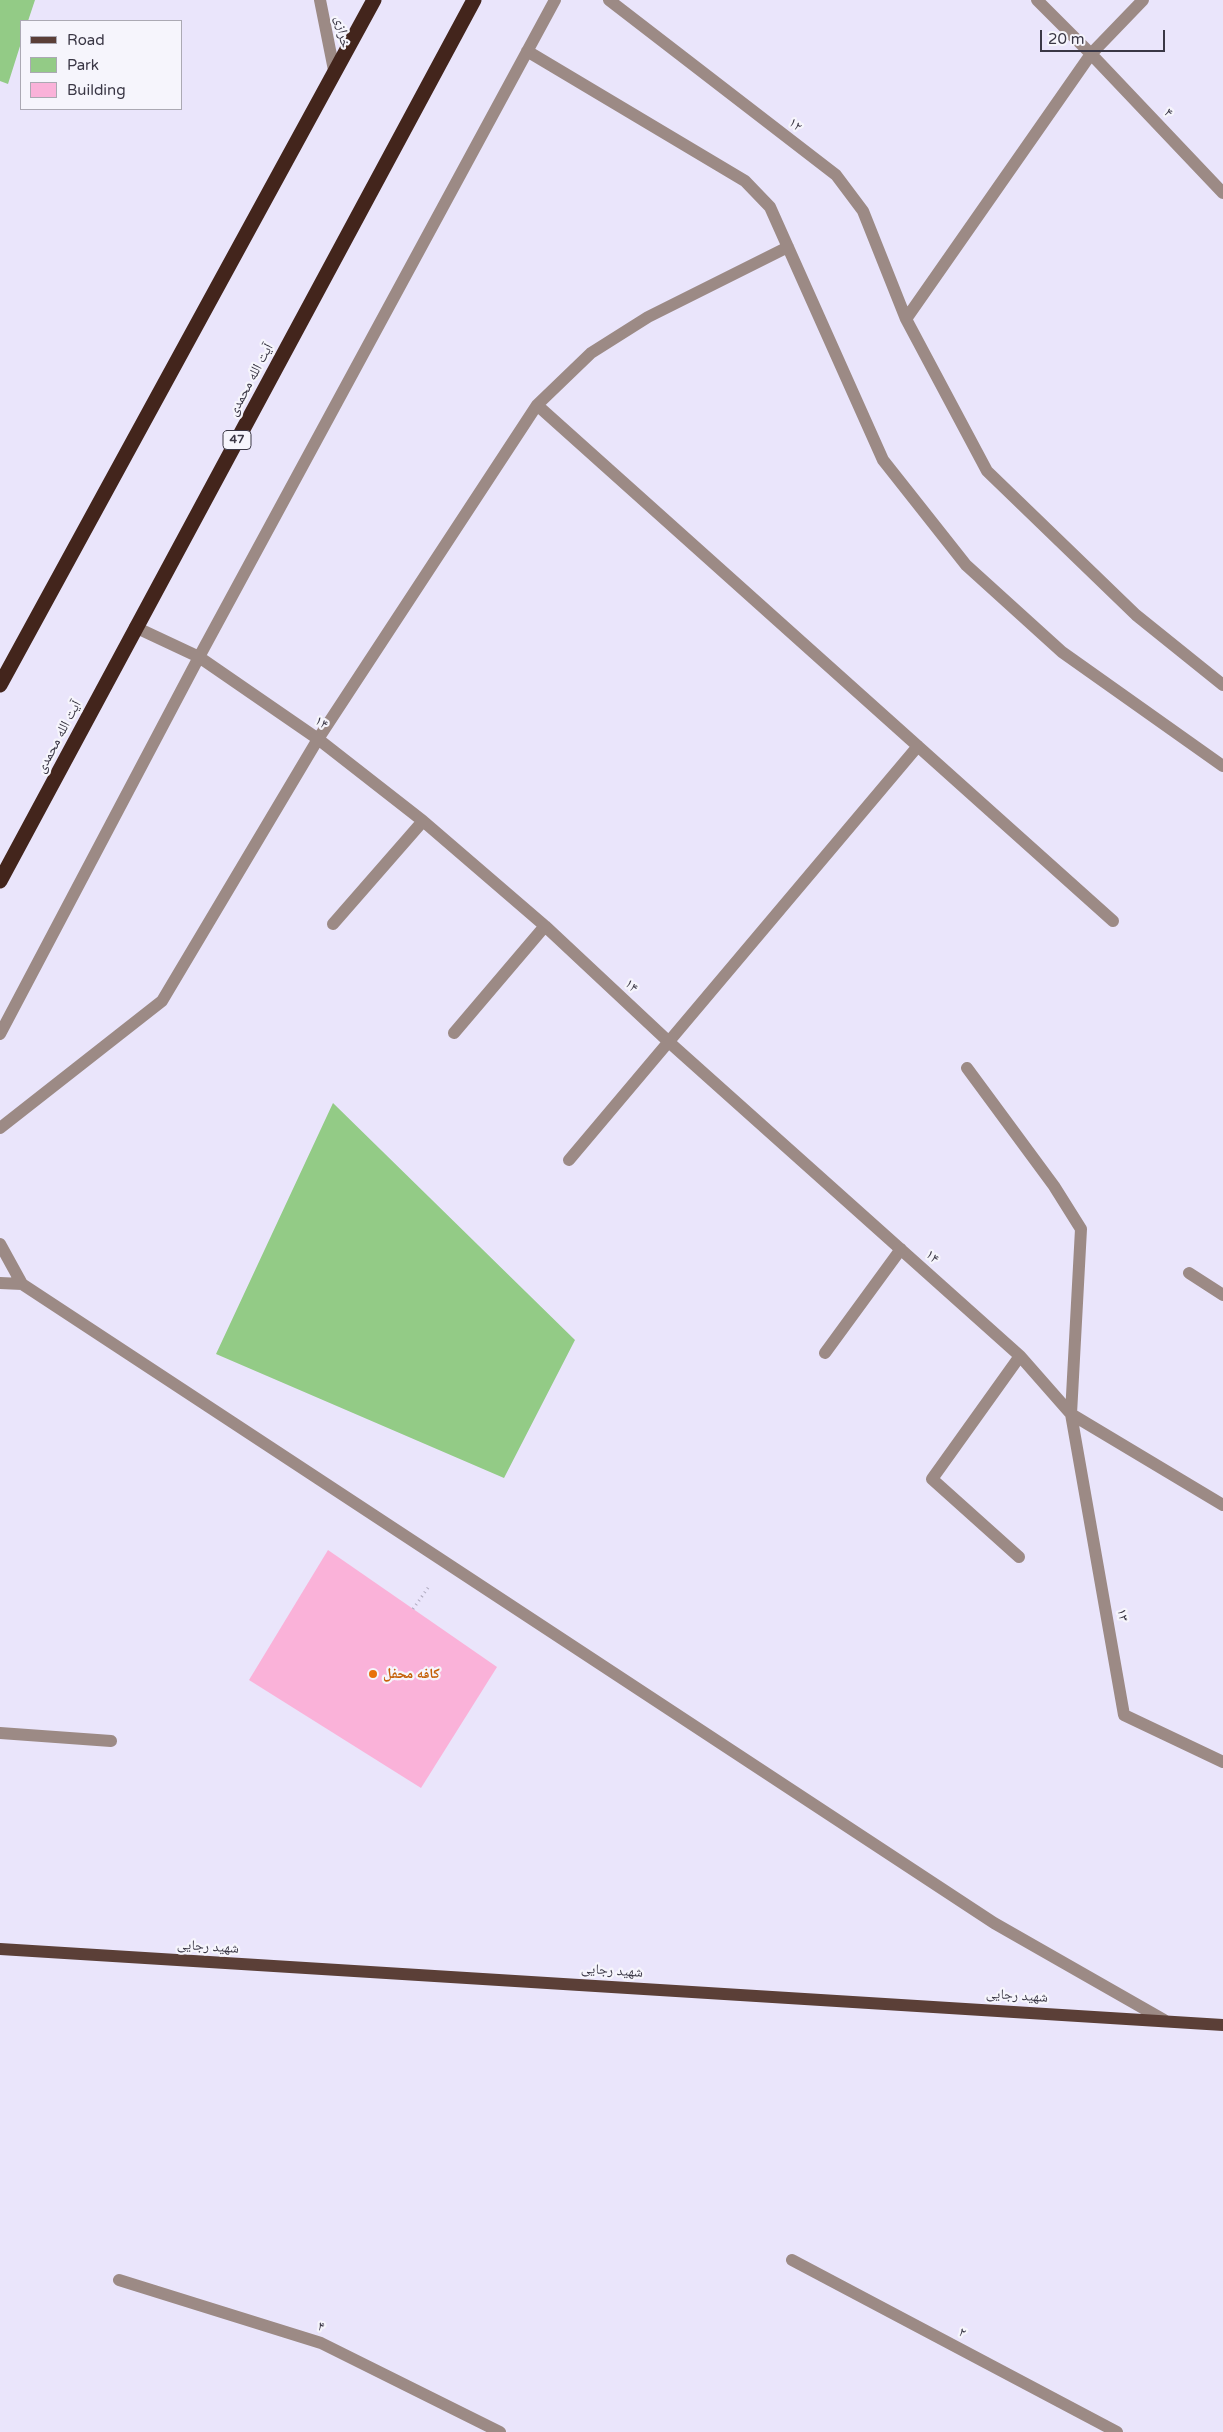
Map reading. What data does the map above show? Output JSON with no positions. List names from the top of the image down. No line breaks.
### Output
{"streets":{"highway":["آیت الله محمدی","47"],"main road":["شهید رجایی"],"street":["خرازی","۴","۱۲","۱۴","۱۳","۲"]},"crossings":[["آیت الله محمدی","۱۴"],["۱۴","۱۳"]],"places":["کافه محفل"],"legend":["Road","Park","Building"],"scale_bar":"20 m"}
